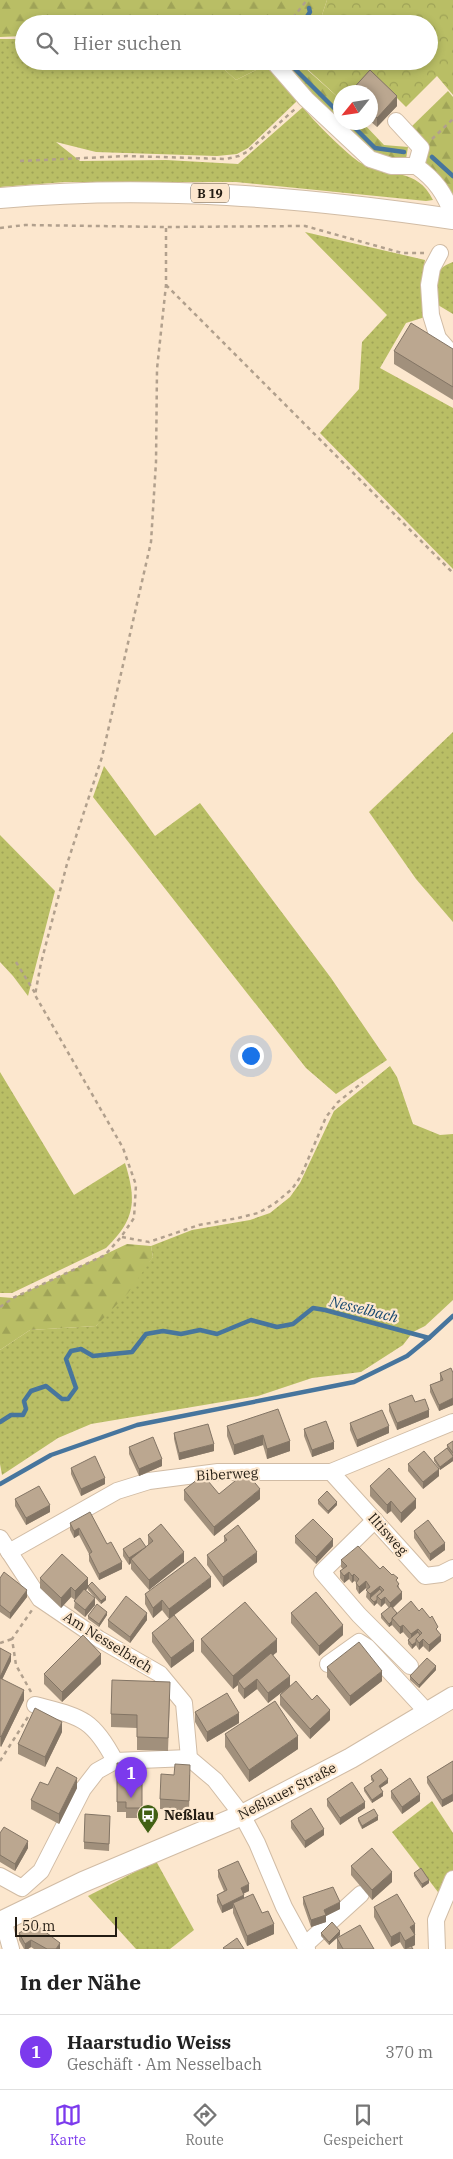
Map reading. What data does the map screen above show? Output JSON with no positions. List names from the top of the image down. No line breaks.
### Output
{"streets":{"main road":["B 19","Neßlauer Straße"],"street":["Biberweg","Iltisweg","Am Nesselbach"]},"crossings":[["Biberweg","Iltisweg"],["Biberweg","Am Nesselbach"]],"water":["Nesselbach"],"places":{"bus stop":["Neßlau"]},"scale_bar":"50 m","north":"bottom left","page":{"search":"Hier suchen","pins":"1","scale":"50 m","heading":"In der Nähe","list":[{"mark":"1","name":"Haarstudio Weiss","note":"Geschäft · Am Nesselbach","value":"370 m"}],"nav":["Karte","Route","Gespeichert"]}}
